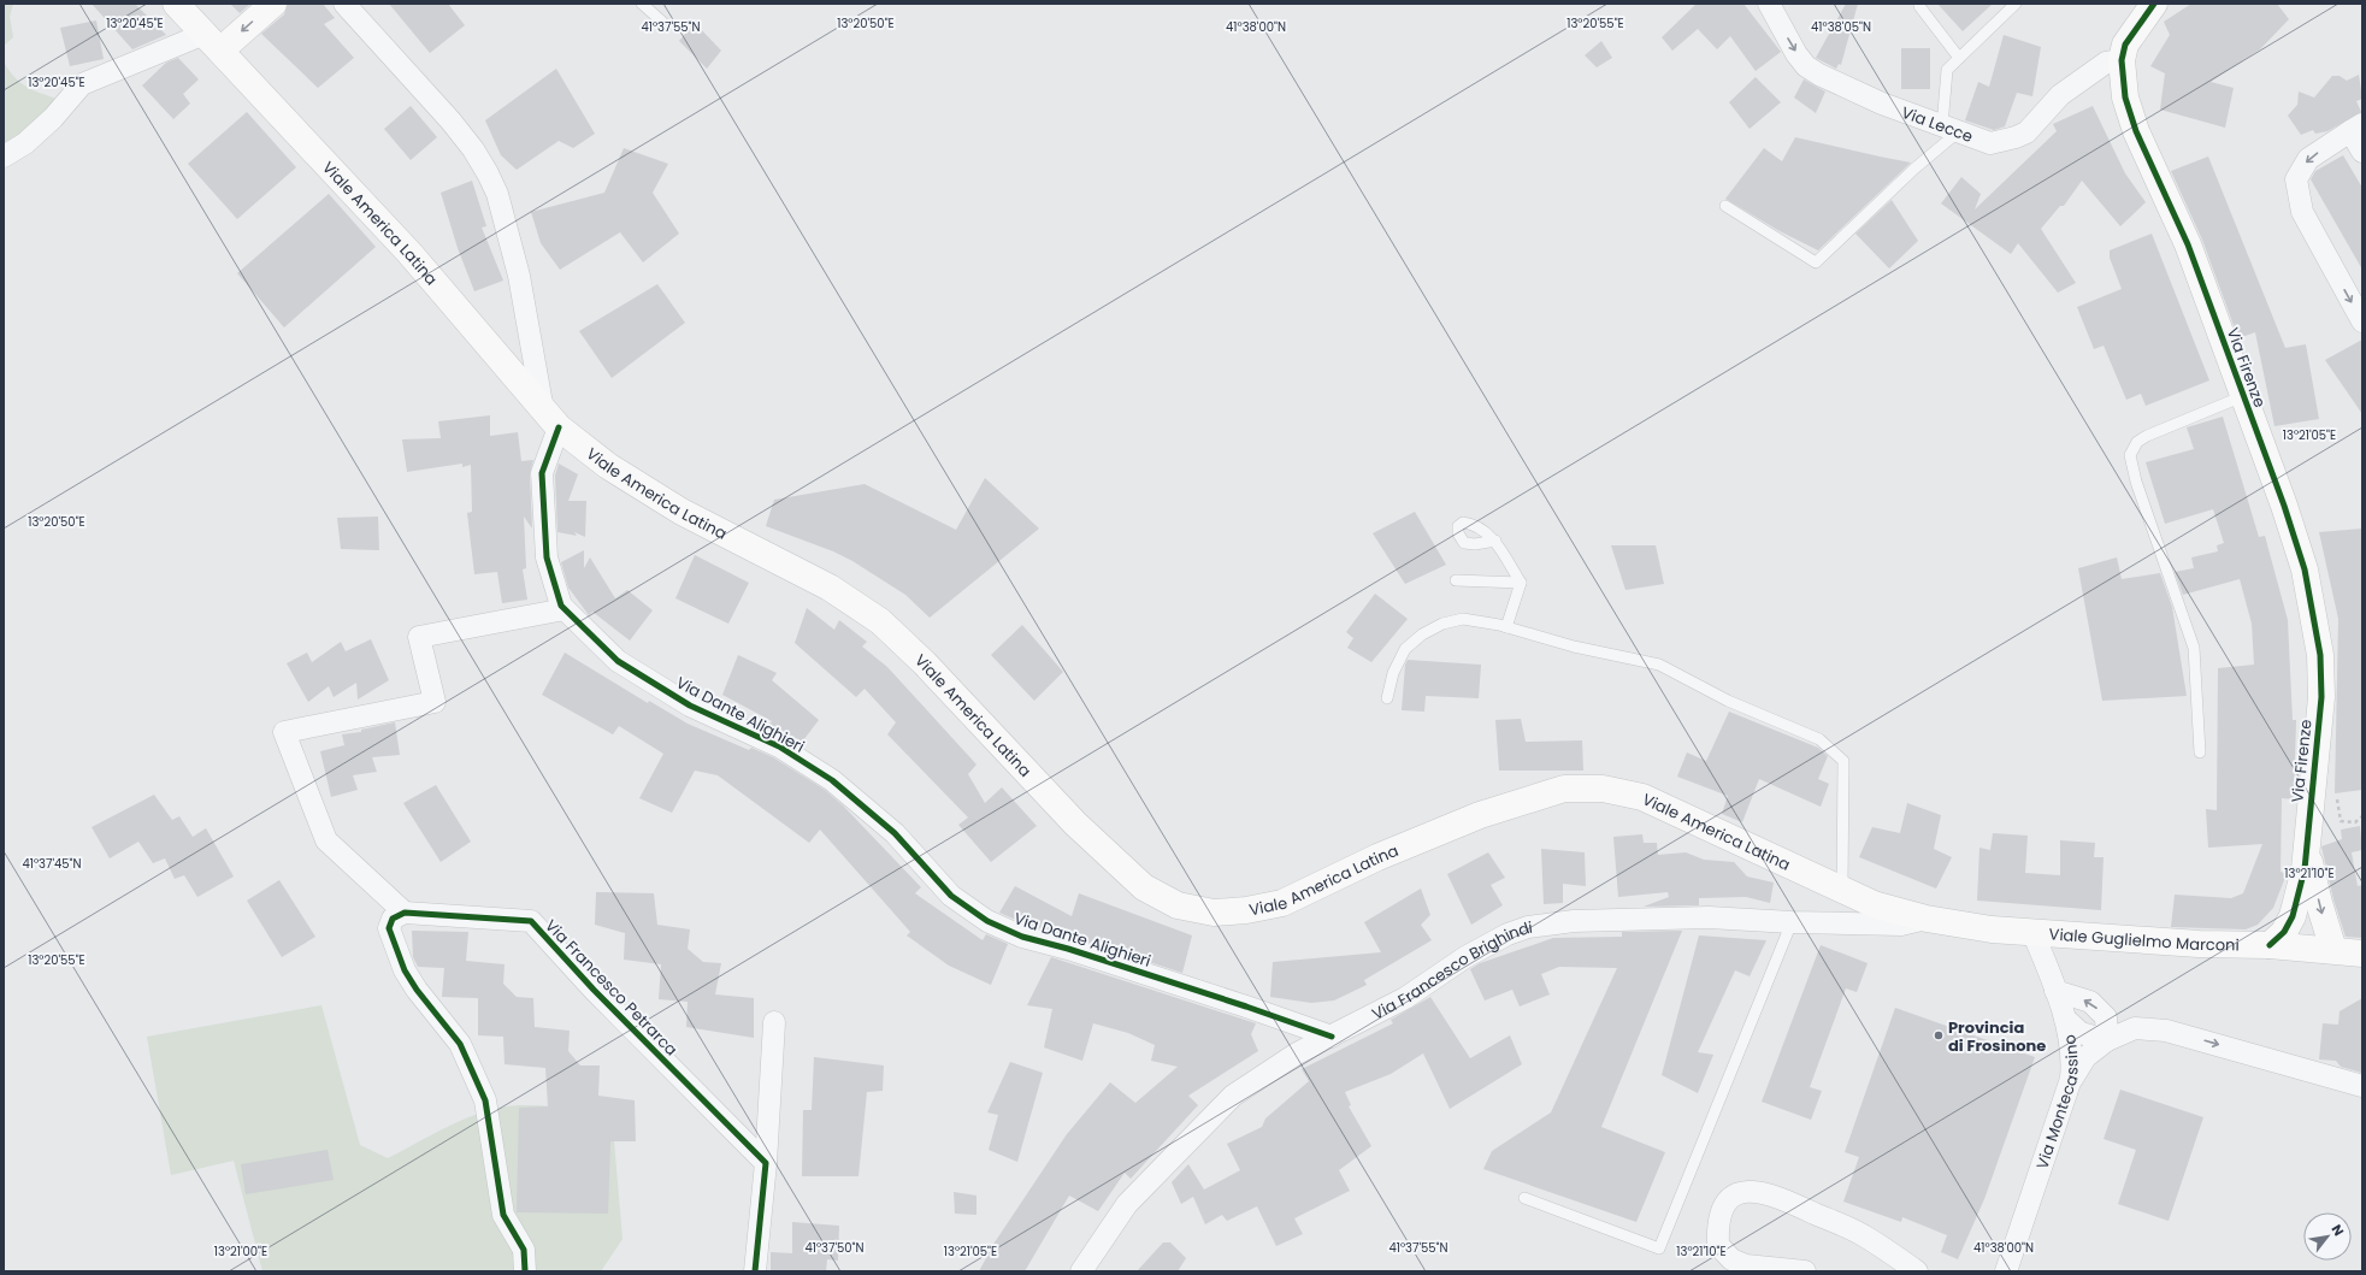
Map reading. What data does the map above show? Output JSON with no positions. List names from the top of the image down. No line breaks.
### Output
{"streets":{"main road":["Viale America Latina","Via Firenze","Viale Guglielmo Marconi"],"street":["Via Lecce","Via Dante Alighieri","Via Francesco Brighindi","Via Francesco Petrarca","Via Montecassino"]},"crossings":[["Via Lecce","Via Firenze"],["Viale America Latina","Via Dante Alighieri"],["Viale America Latina","Viale Guglielmo Marconi"],["Viale America Latina","Via Francesco Brighindi"],["Via Firenze","Viale Guglielmo Marconi"],["Via Dante Alighieri","Via Francesco Brighindi"],["Viale Guglielmo Marconi","Via Francesco Brighindi"],["Viale Guglielmo Marconi","Via Montecassino"]],"one_way":["Via Lecce"],"places":["Provincia di Frosinone"],"north":"top right","coordinates":["13°20'45\"E","13°20'50\"E","13°20'55\"E","41°37'55\"N","41°38'00\"N","41°38'05\"N","13°21'05\"E","41°37'45\"N","13°21'10\"E","41°37'50\"N","13°21'00\"E"]}
